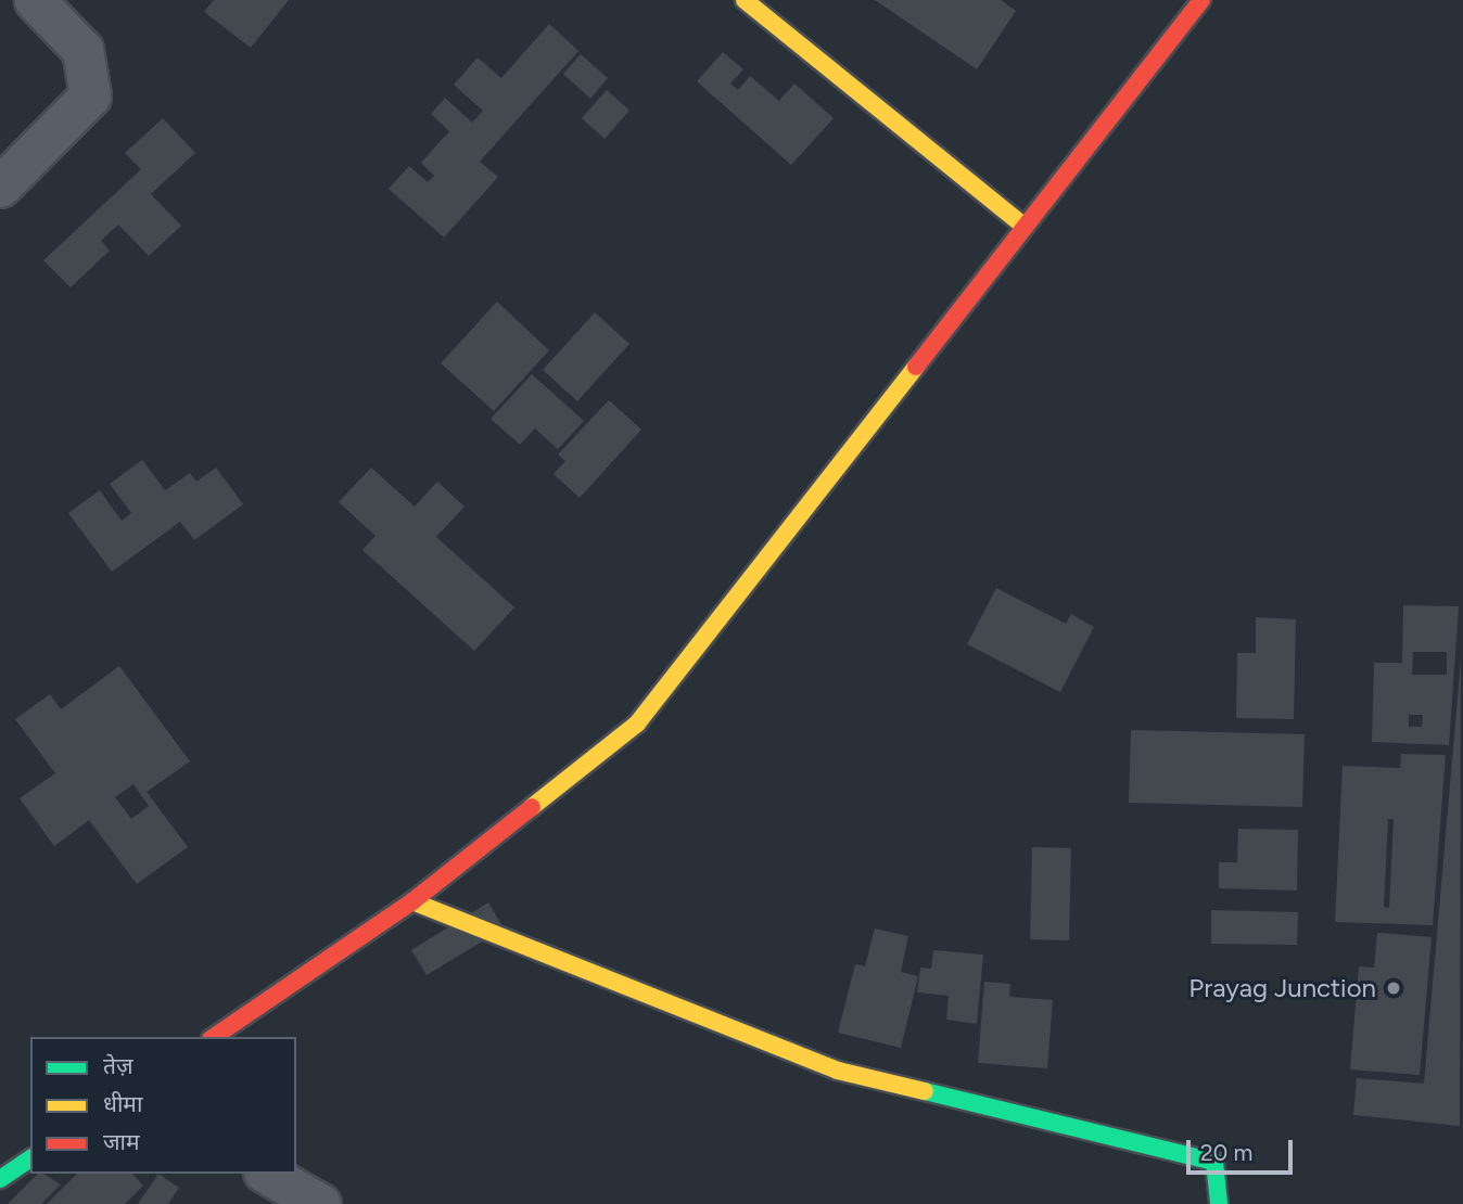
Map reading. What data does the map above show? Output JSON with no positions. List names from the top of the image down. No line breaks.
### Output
{"places":["Prayag Junction"],"legend":["तेज़","धीमा","जाम"],"scale_bar":"20 m"}
